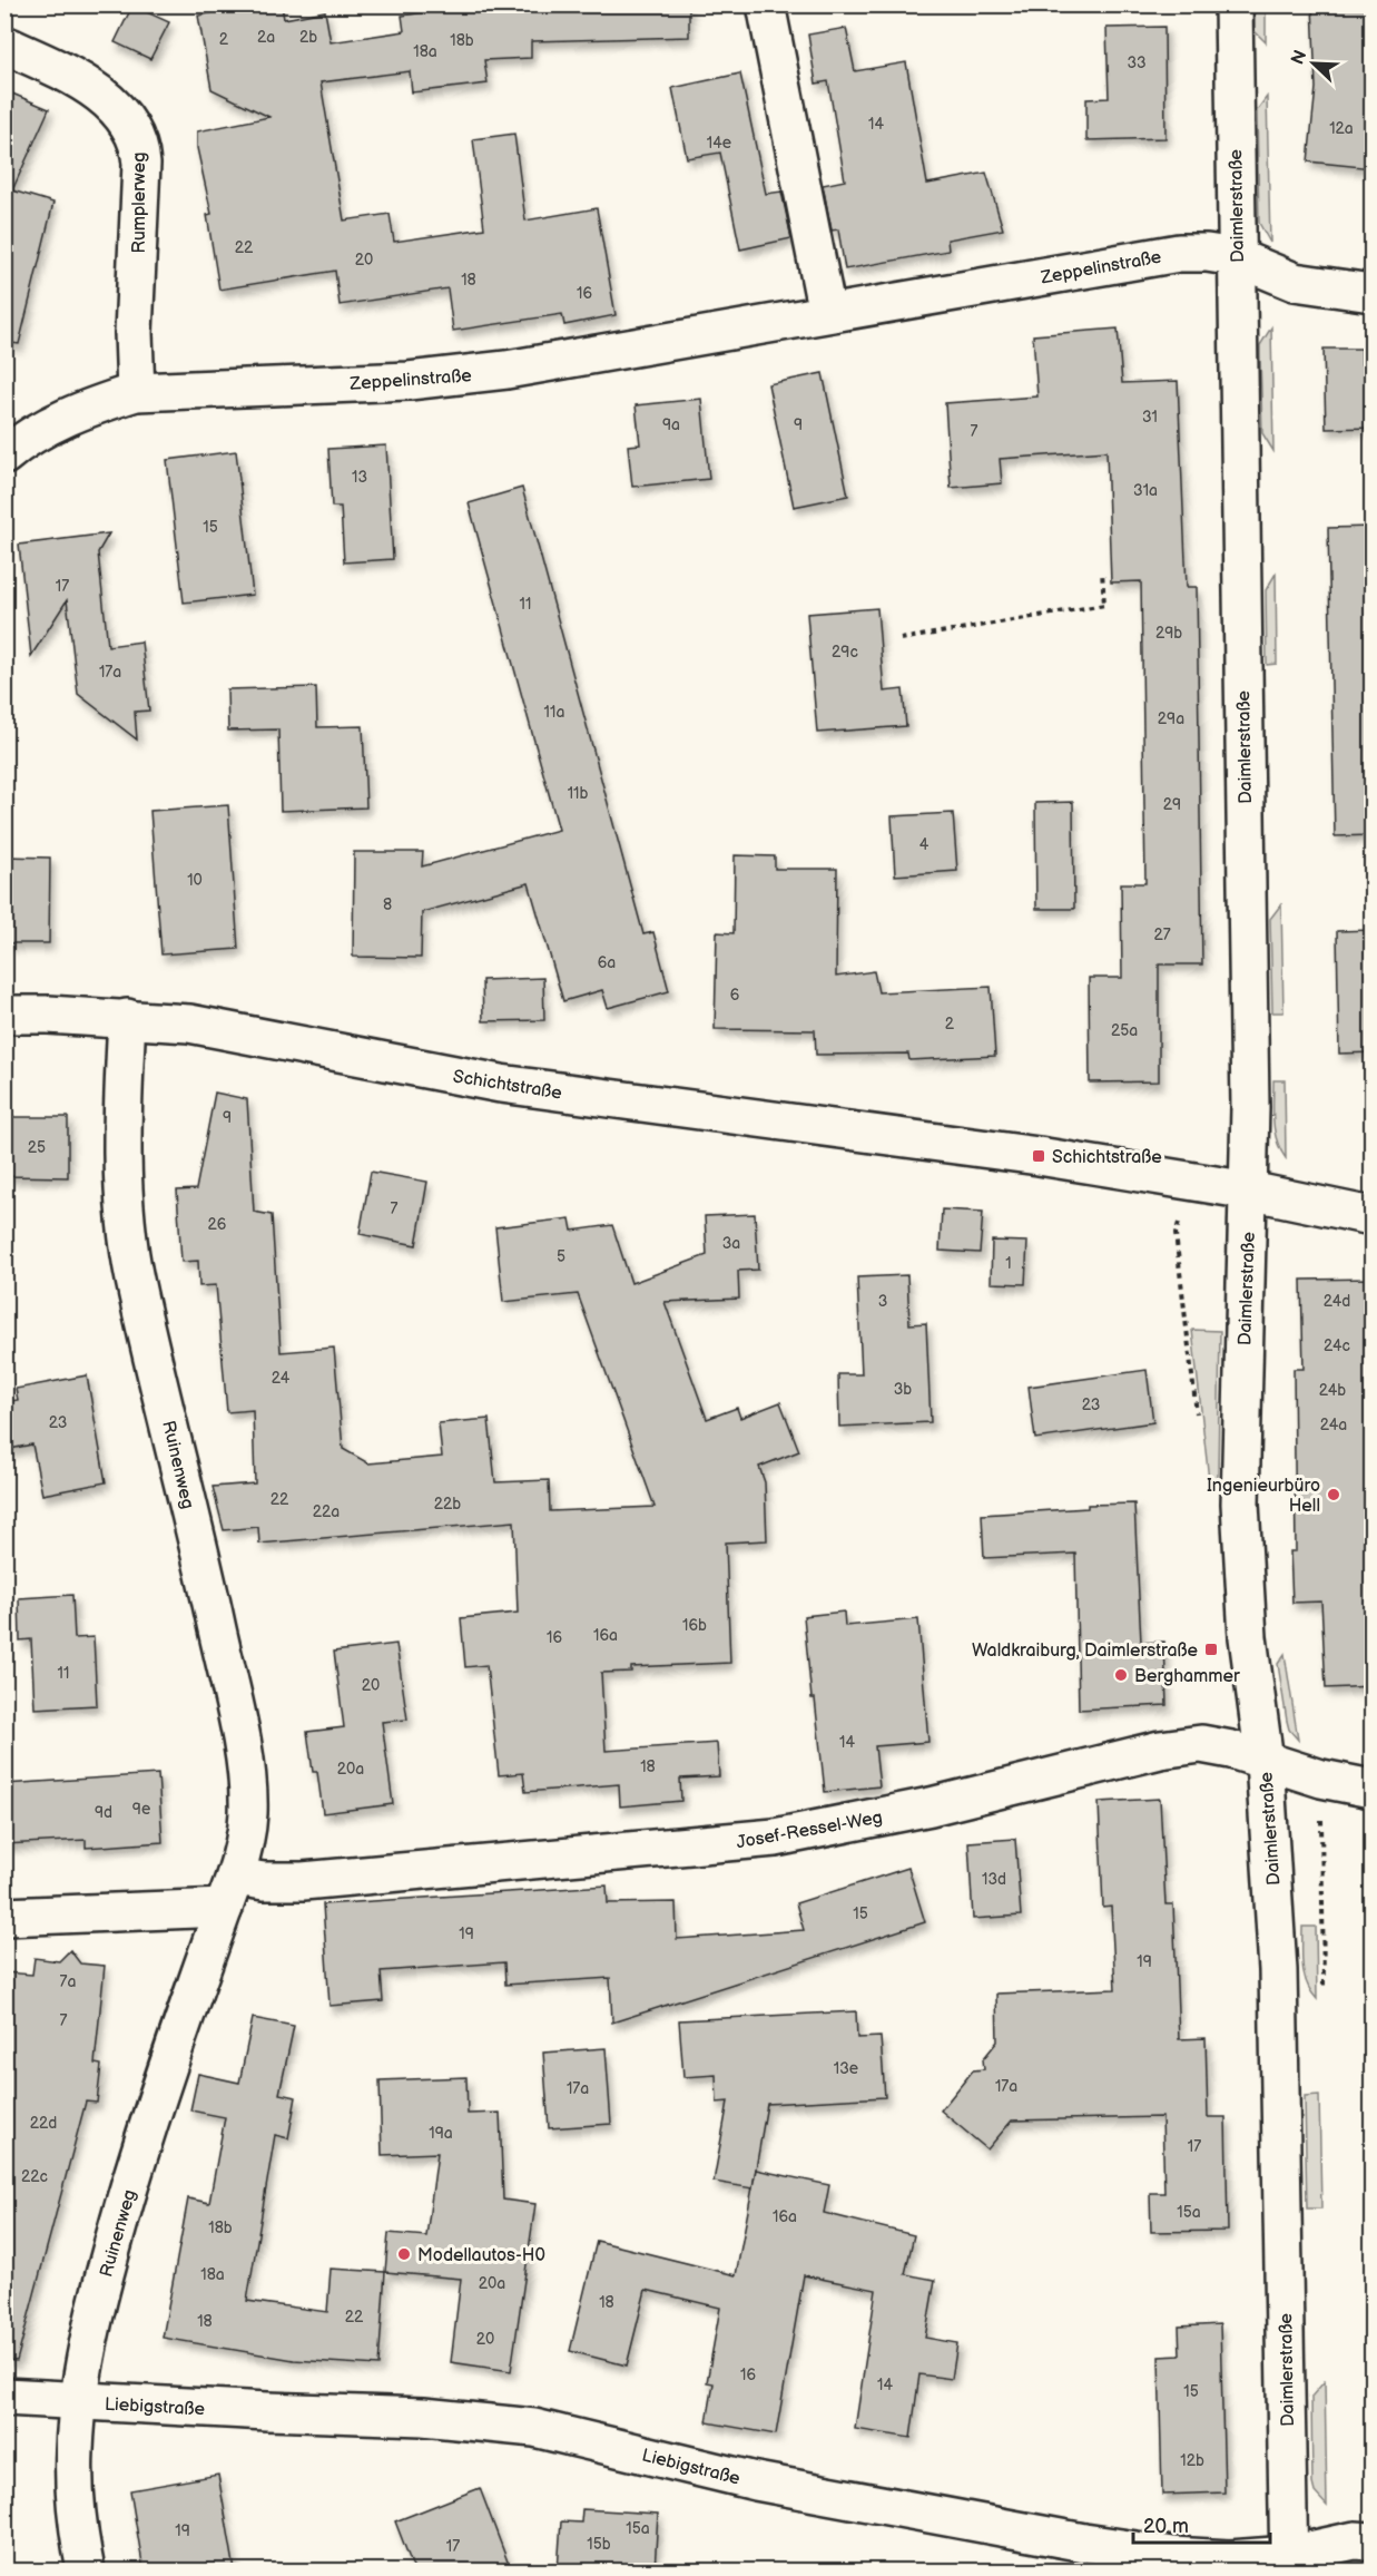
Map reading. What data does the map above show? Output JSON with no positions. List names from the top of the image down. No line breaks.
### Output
{"streets":{"street":["Rumplerweg","Daimlerstraße","Zeppelinstraße","Schichtstraße","Ruinenweg","Josef-Ressel-Weg","Liebigstraße"]},"crossings":[["Rumplerweg","Zeppelinstraße"],["Daimlerstraße","Zeppelinstraße"],["Daimlerstraße","Schichtstraße"],["Daimlerstraße","Josef-Ressel-Weg"],["Daimlerstraße","Liebigstraße"],["Schichtstraße","Ruinenweg"],["Ruinenweg","Josef-Ressel-Weg"],["Ruinenweg","Liebigstraße"]],"places":{"transit":["Schichtstraße","Waldkraiburg, Daimlerstraße"],"other":["Ingenieurbüro Hell","Berghammer","Modellautos-H0"]},"house_numbers":["2a","2b","2","18b","18a","33","14","12a","14e","22","20","18","16","31","9a","9","7","13","31a","15","17","11","29b","29c","17a","11a","29a","11b","29","4","10","8","27","6a","6","2","25a","9","25","7","26","3a","5","1","3","24d","24c","24","3b","24b","23","23","24a","22","22b","22a","16b","16a","16","11","20","14","18","20a","9e","9d","13d","15","19","19","7a","7","13e","17a","17a","22d","19a","17","22c","15a","16a","18b","18a","20a","18","22","18","20","16","14","15","12b","15a","19","15b","17"],"scale_bar":"20 m","north":"top left"}
